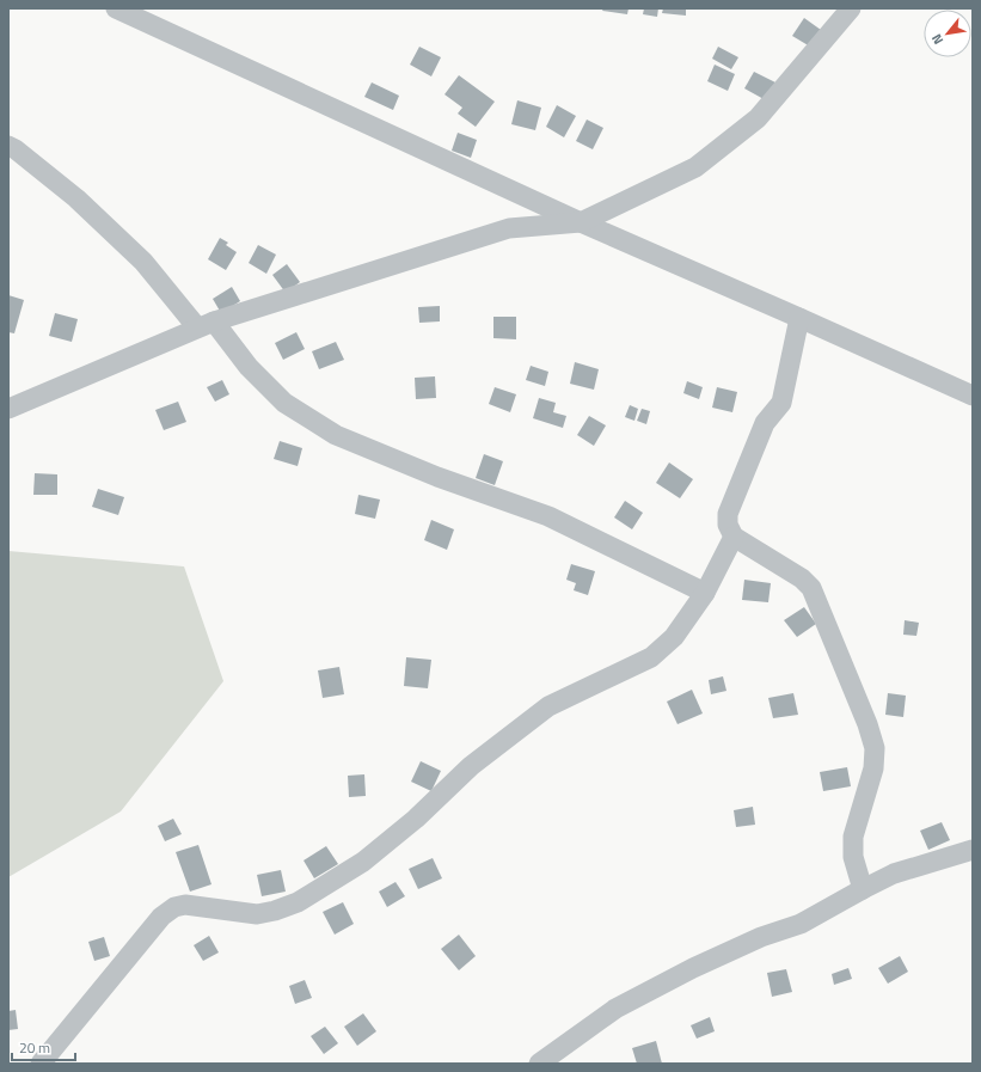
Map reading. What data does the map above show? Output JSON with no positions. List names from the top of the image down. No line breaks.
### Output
{"scale_bar":"20 m","north":"bottom left"}
